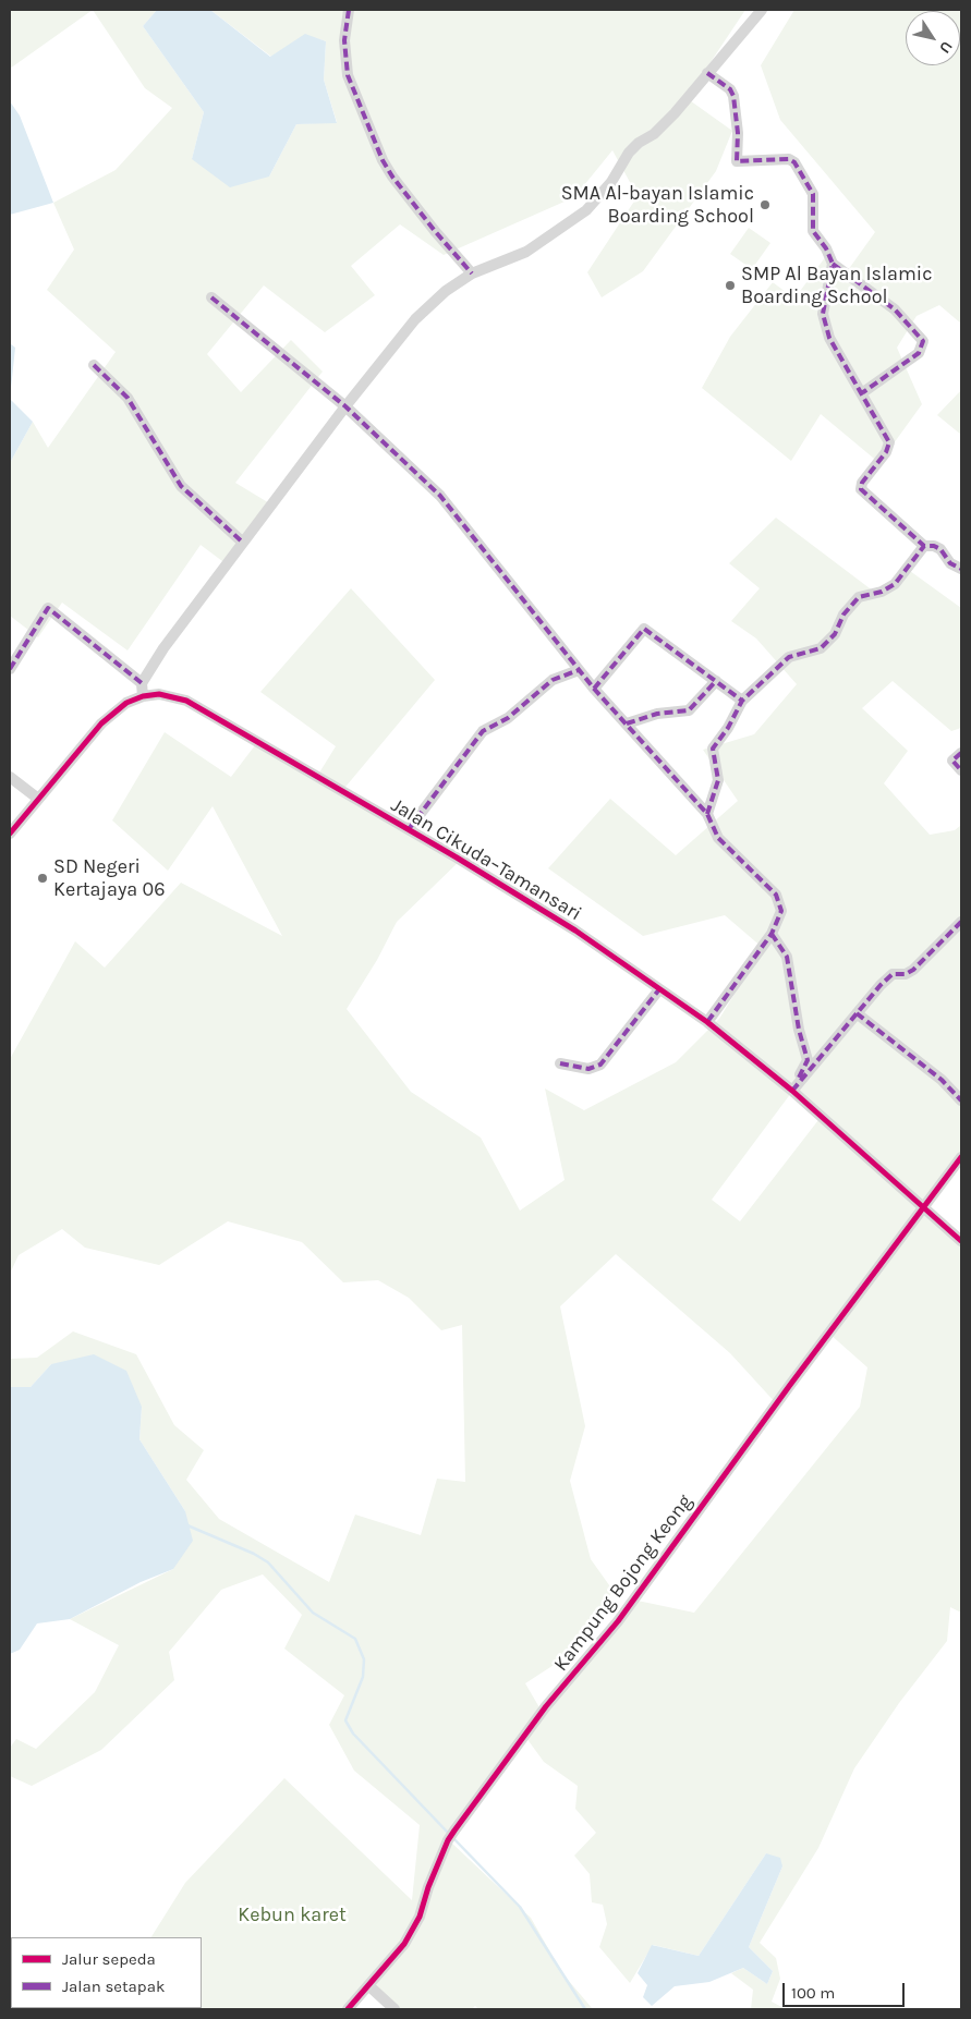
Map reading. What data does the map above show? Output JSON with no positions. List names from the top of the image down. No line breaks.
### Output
{"streets":{"street":["Jalan Cikuda–Tamansari","Kampung Bojong Keong"]},"crossings":[["Jalan Cikuda–Tamansari","Kampung Bojong Keong"]],"parks":["Kebun karet"],"places":["SMA Al-bayan Islamic Boarding School","SMP Al Bayan Islamic Boarding School","SD Negeri Kertajaya 06"],"legend":["Jalur sepeda","Jalan setapak"],"scale_bar":"100 m","north":"bottom right"}
